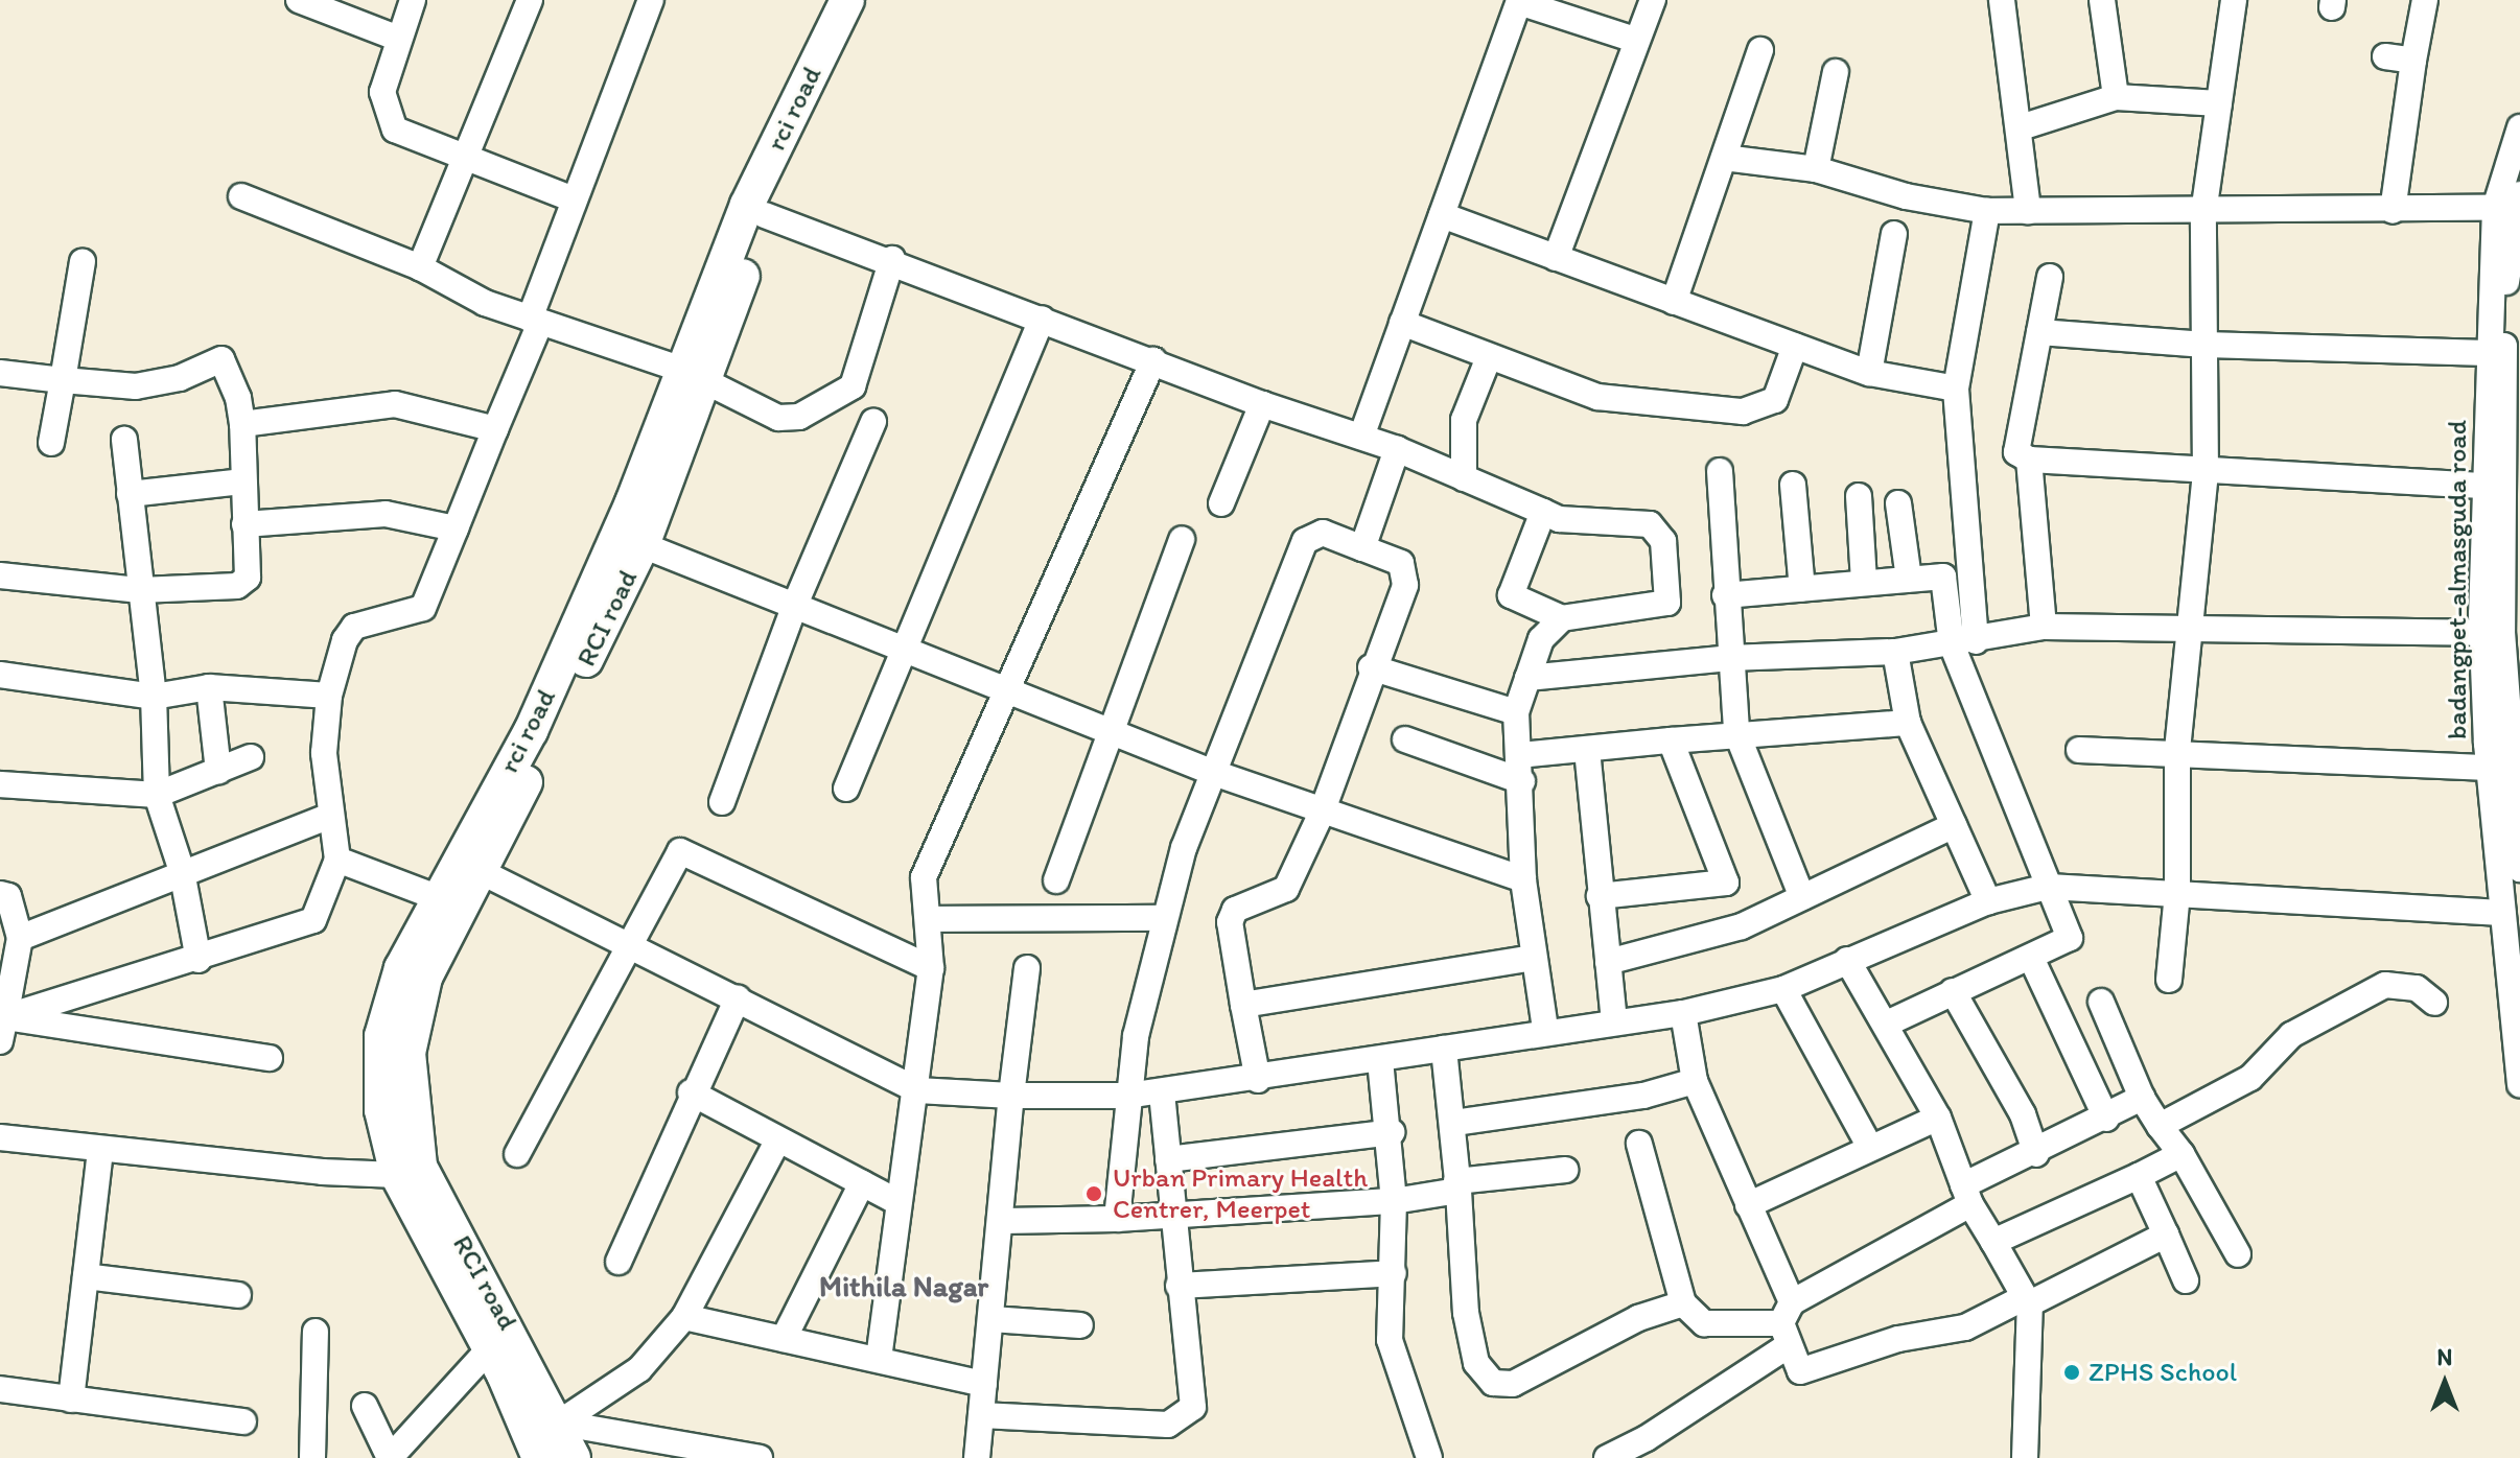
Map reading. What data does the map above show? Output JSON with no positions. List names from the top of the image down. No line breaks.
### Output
{"streets":{"main road":["rci road","RCI road"],"street":["badangpet-almasguda road"]},"crossings":[["rci road","RCI road"]],"districts":["Mithila Nagar"],"places":["Urban Primary Health Centrer, Meerpet","ZPHS School"],"north":"top"}
